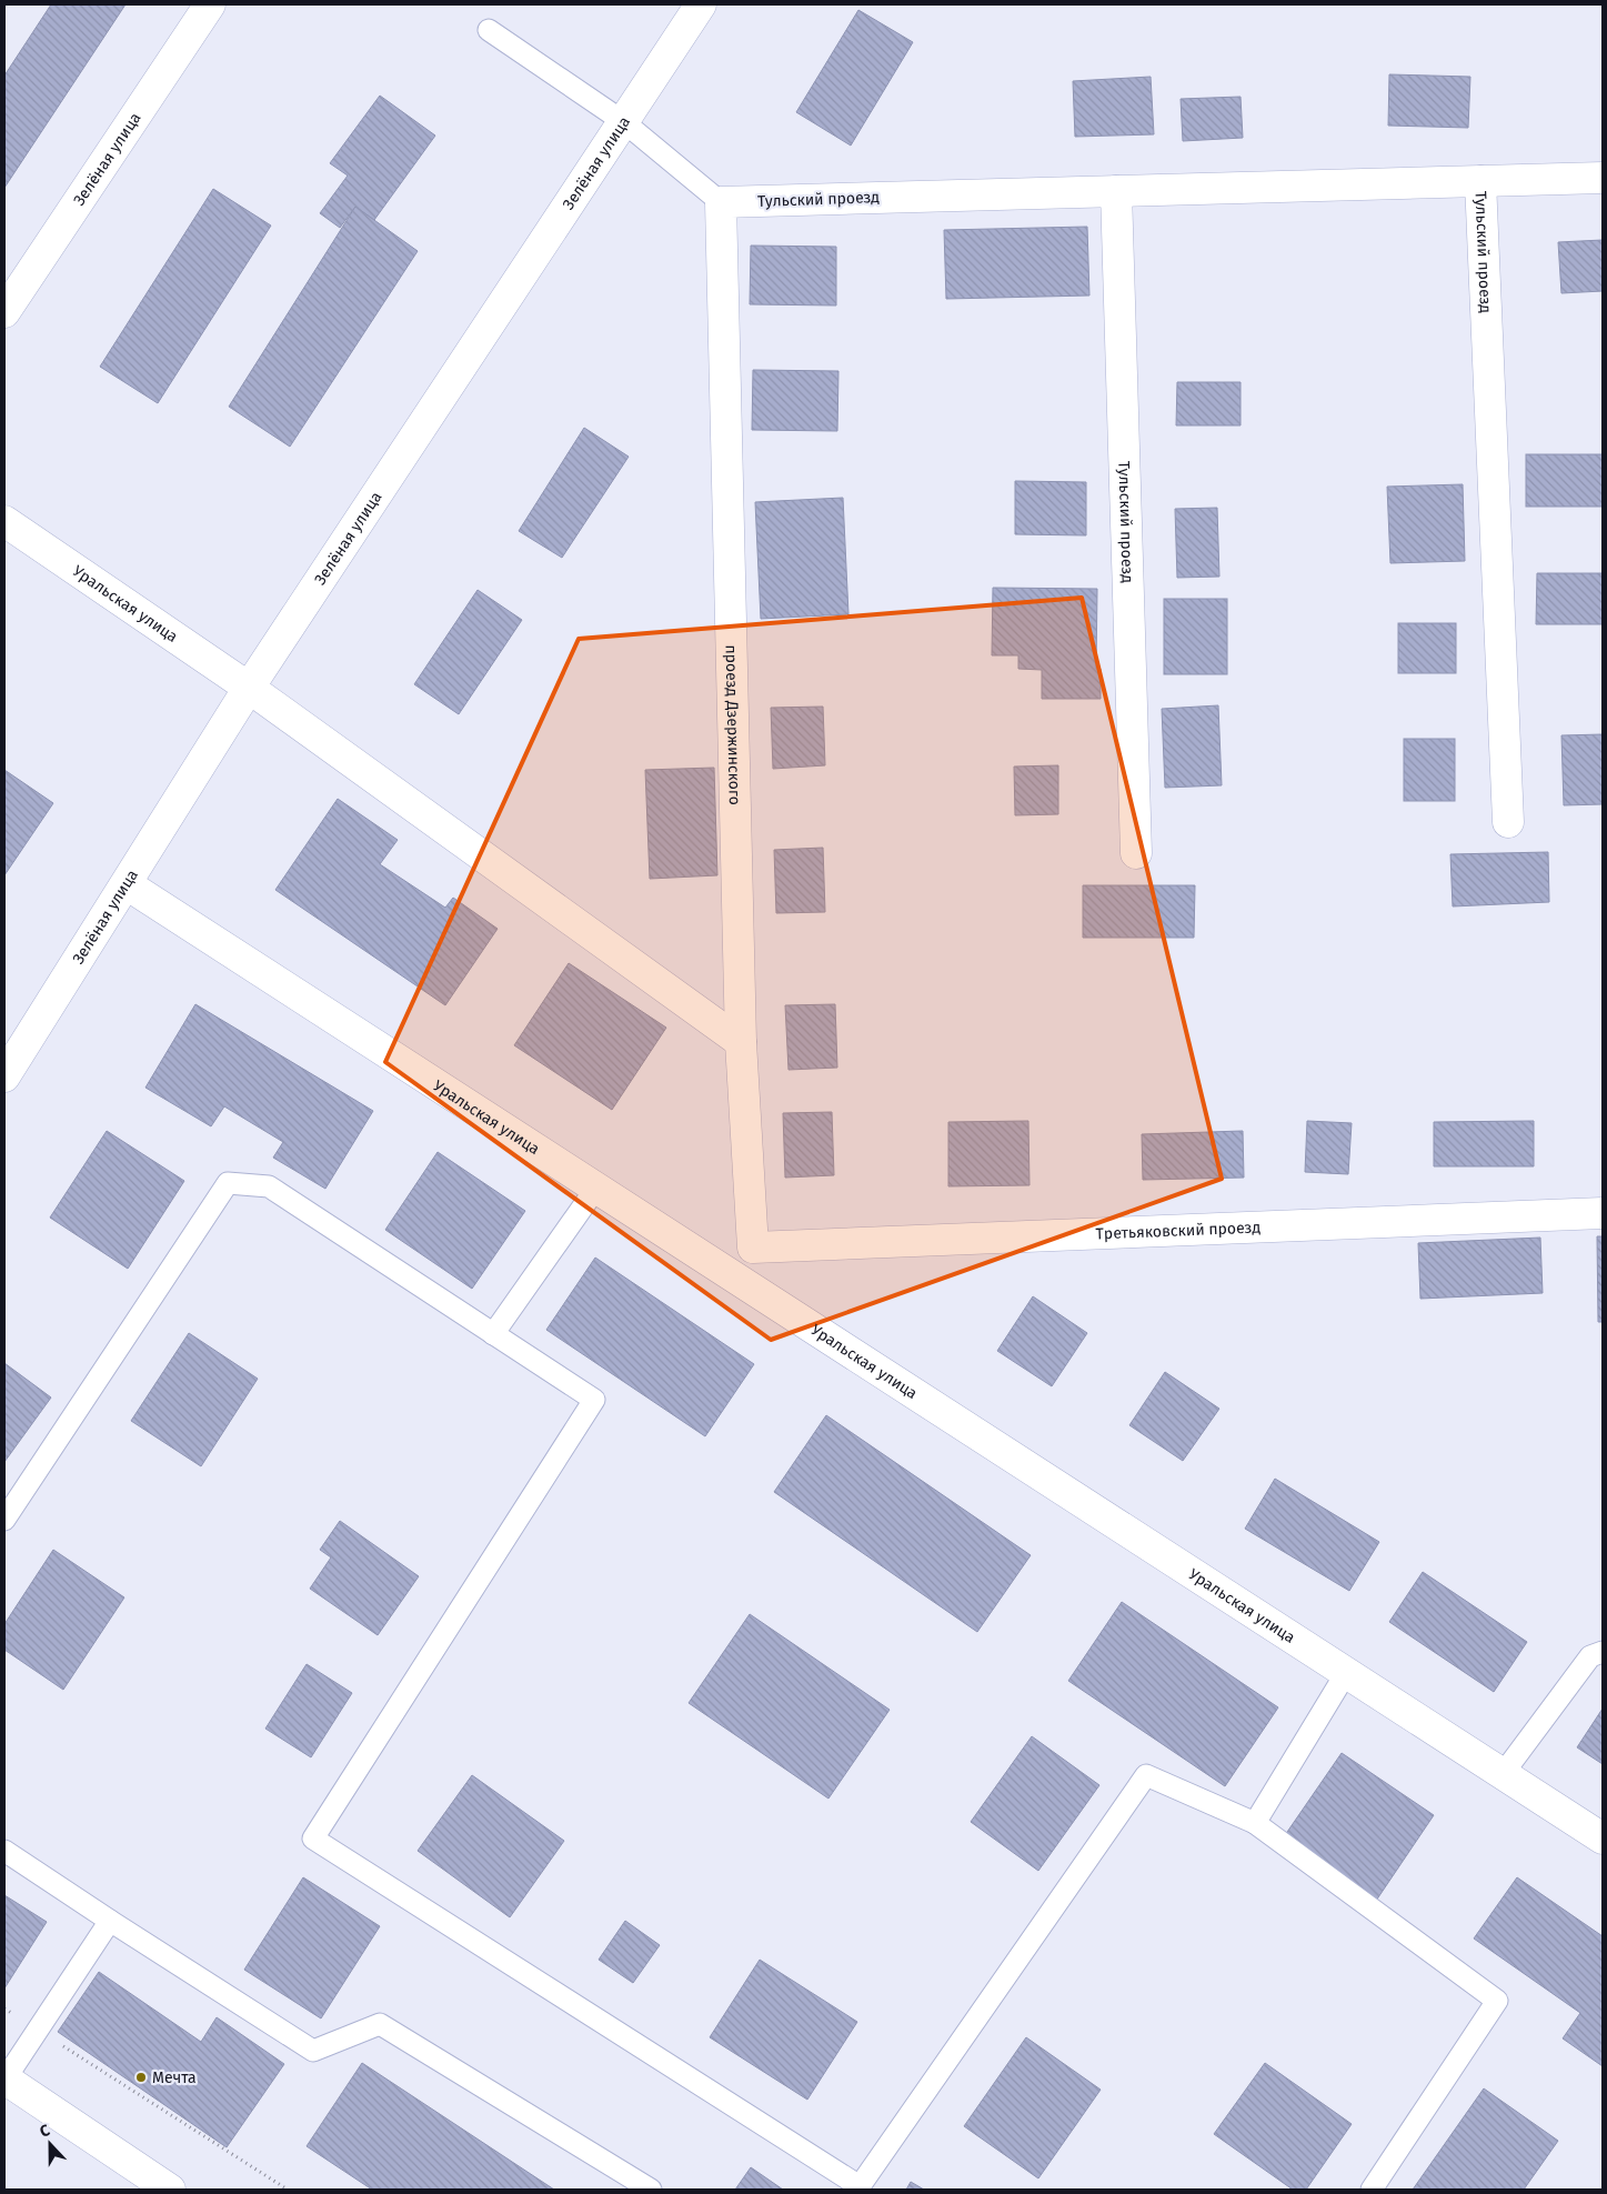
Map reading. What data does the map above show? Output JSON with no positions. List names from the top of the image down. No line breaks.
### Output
{"streets":{"street":["Зелёная улица","Тульский проезд","Уральская улица","проезд Дзержинского","Третьяковский проезд"]},"crossings":[["Зелёная улица","Уральская улица"],["Тульский проезд","проезд Дзержинского"],["Уральская улица","проезд Дзержинского"],["проезд Дзержинского","Третьяковский проезд"]],"places":["Мечта"],"north":"top"}
